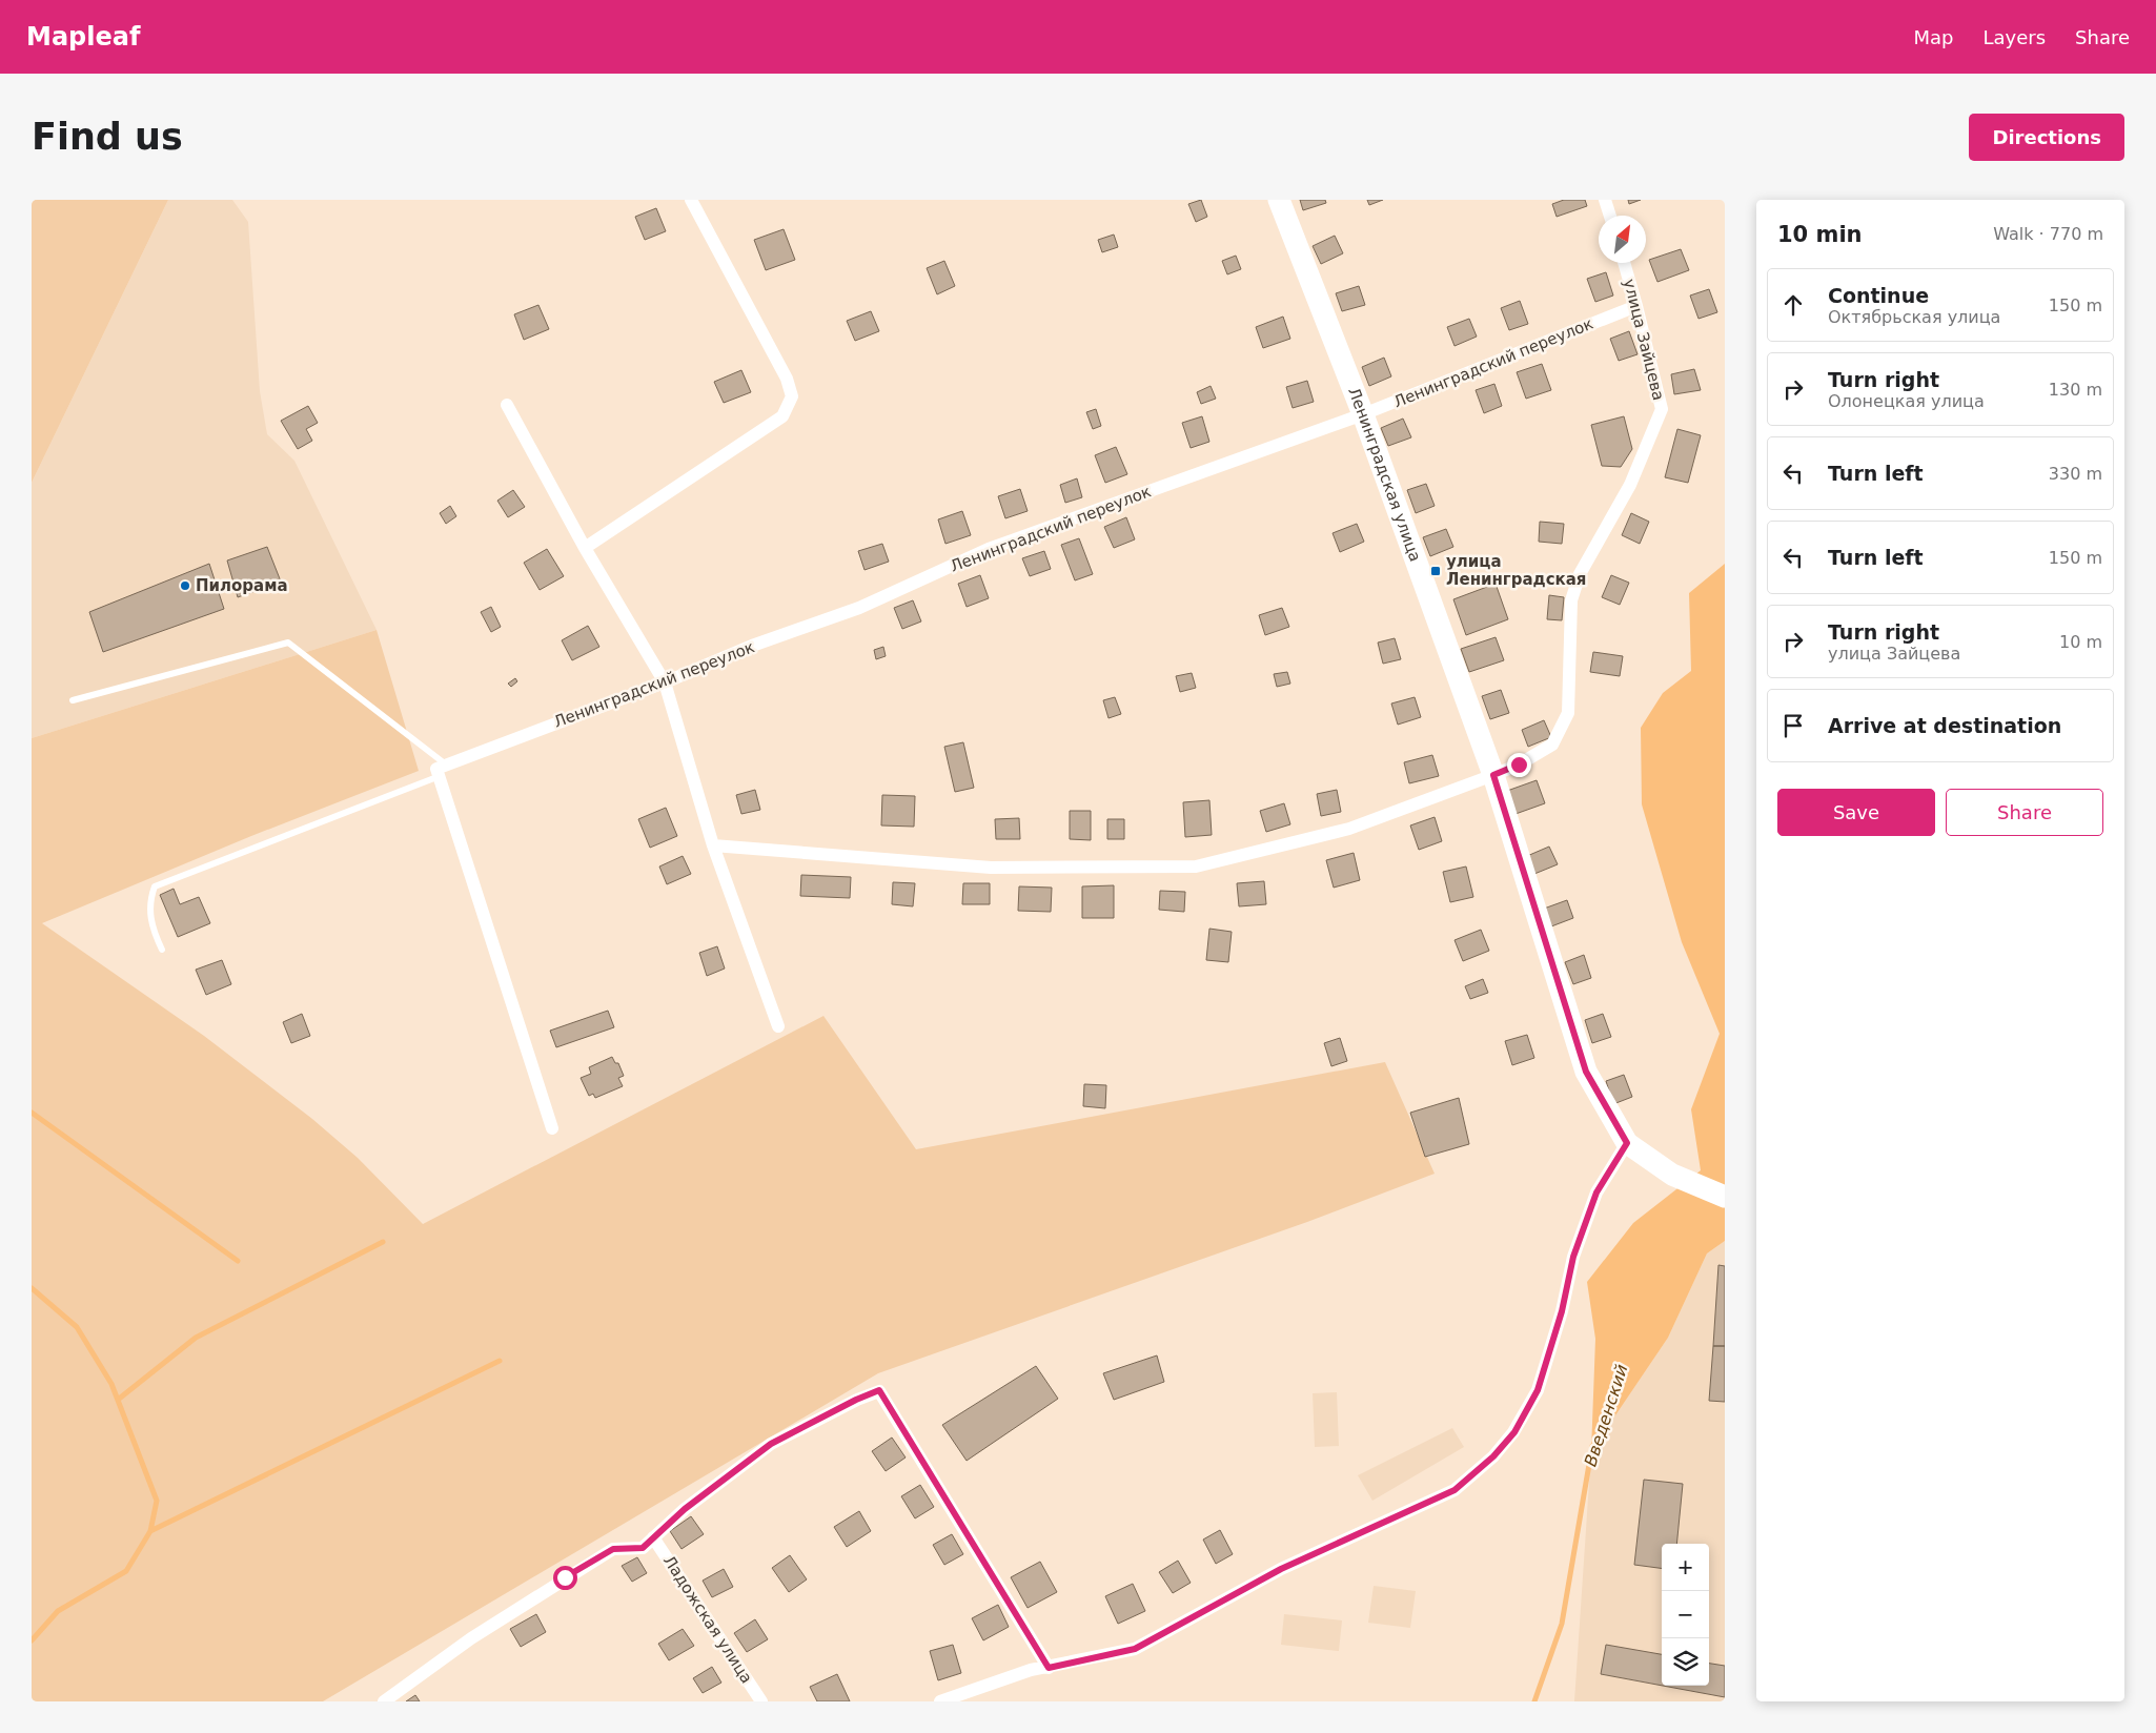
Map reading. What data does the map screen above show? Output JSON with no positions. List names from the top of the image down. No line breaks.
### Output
{"streets":{"main road":["Ленинградская улица"],"street":["улица Зайцева","Ленинградский переулок","Ладожская улица"]},"crossings":[["улица Зайцева","Ленинградский переулок"],["улица Зайцева","Ленинградская улица"],["Ленинградский переулок","Ленинградская улица"]],"water":["Введенский"],"places":{"transit":["улица Ленинградская"],"other":["Пилорама"]},"north":"top right","page":{"header":"Mapleaf","nav":["Map","Layers","Share"],"buttons":["Directions",["Save","Share"]],"title":"Find us","heading":["10 min","Walk · 770 m"],"list":[["Continue","Октябрьская улица","150 m"],["Turn right","Олонецкая улица","130 m"],["Turn left","330 m"],["Turn left","150 m"],["Turn right","улица Зайцева","10 m"],"Arrive at destination"],"map_buttons":["+","−"]}}
